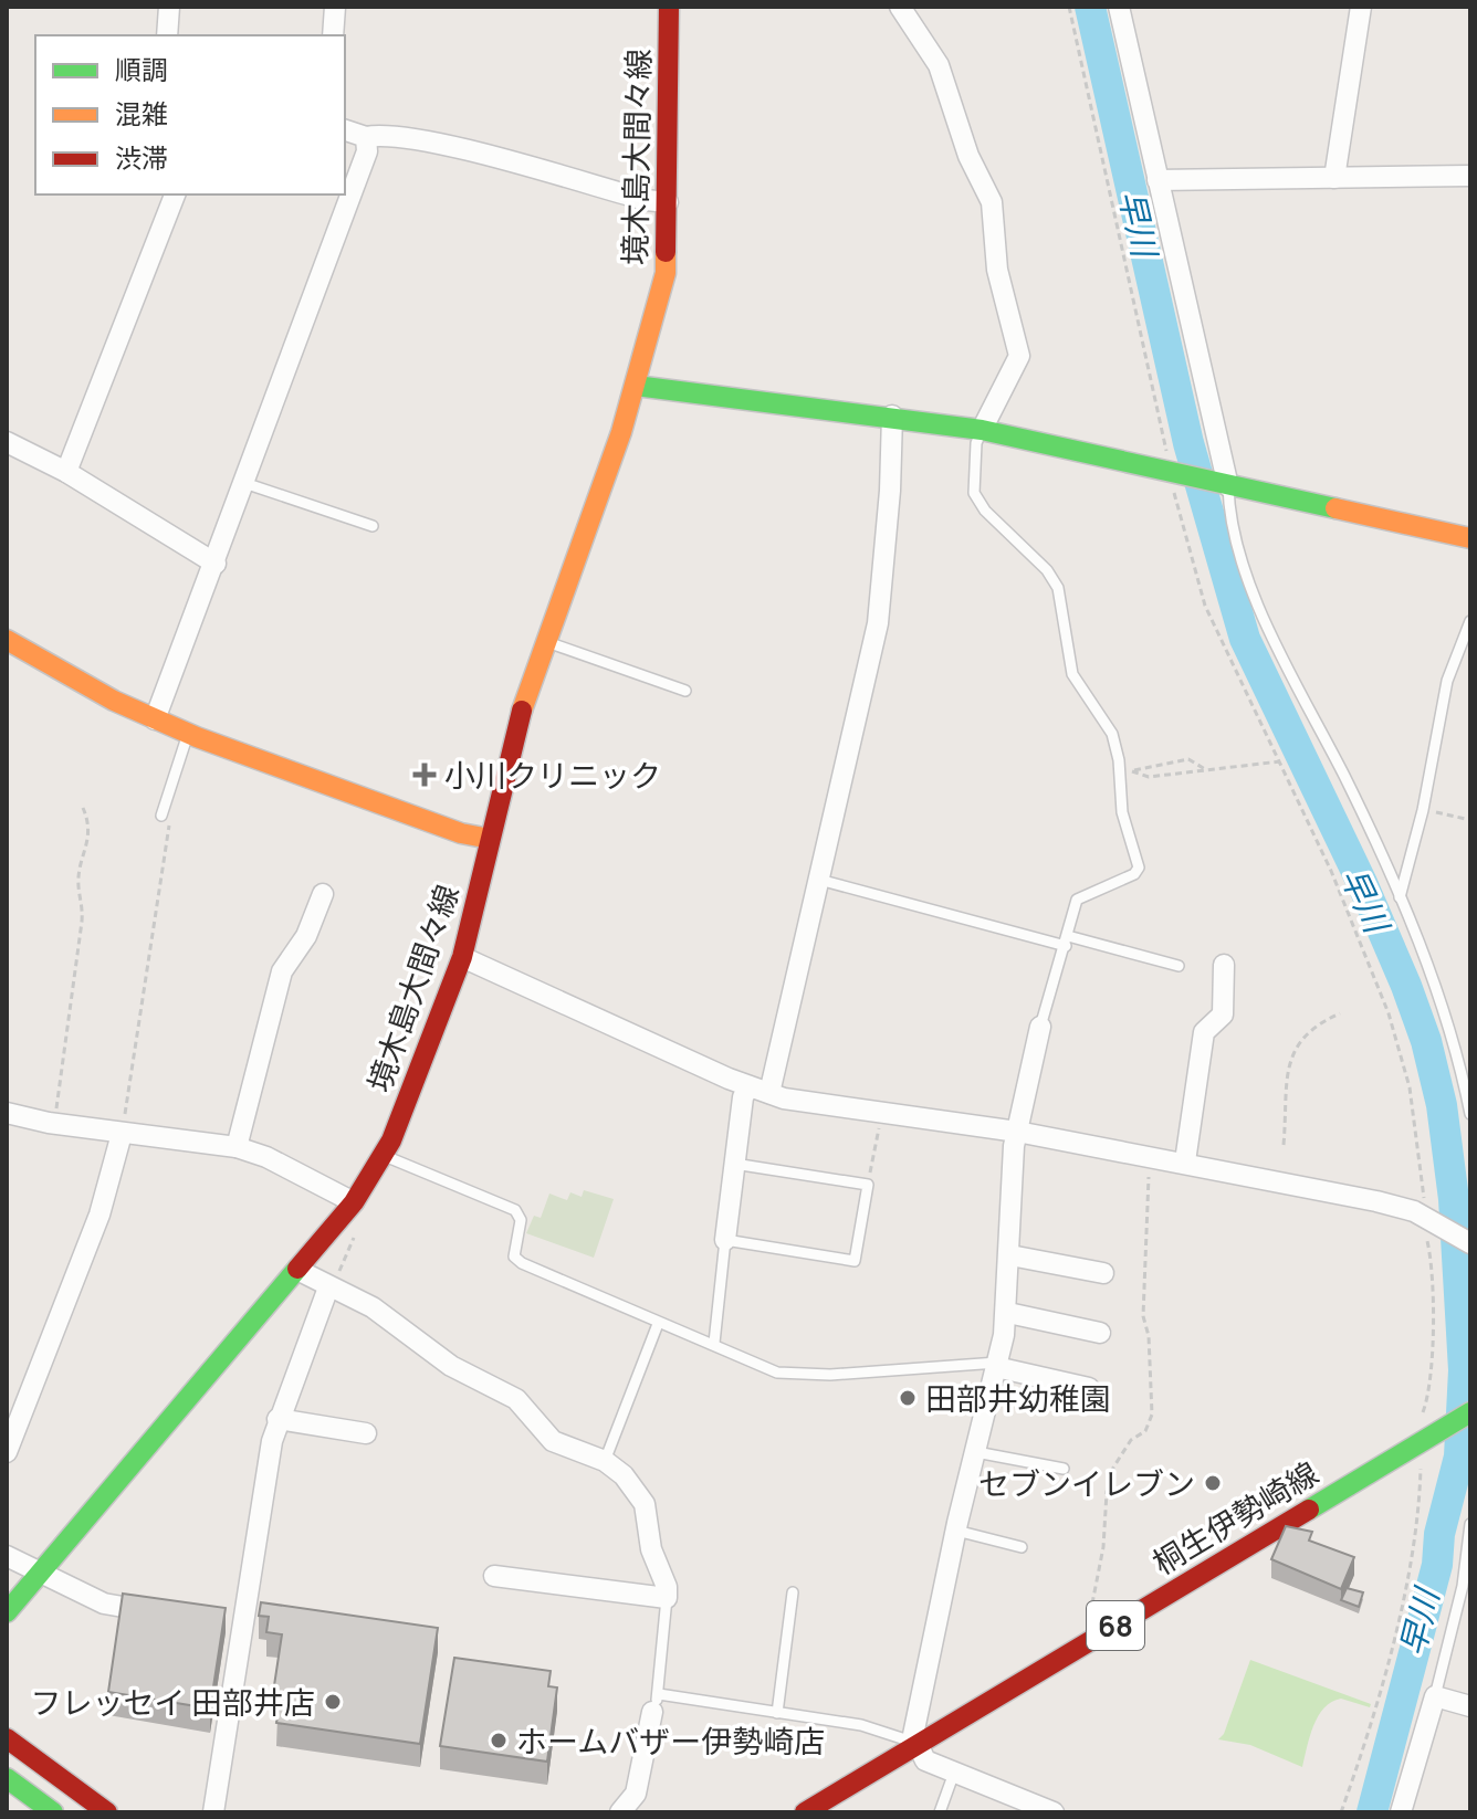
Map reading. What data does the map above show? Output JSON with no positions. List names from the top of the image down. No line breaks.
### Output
{"streets":{"main road":["境木島大間々線","桐生伊勢崎線","68"]},"water":["早川"],"places":{"health":["小川クリニック"],"other":["田部井幼稚園","セブンイレブン","フレッセイ 田部井店","ホームバザー伊勢崎店"]},"legend":["順調","混雑","渋滞"]}
